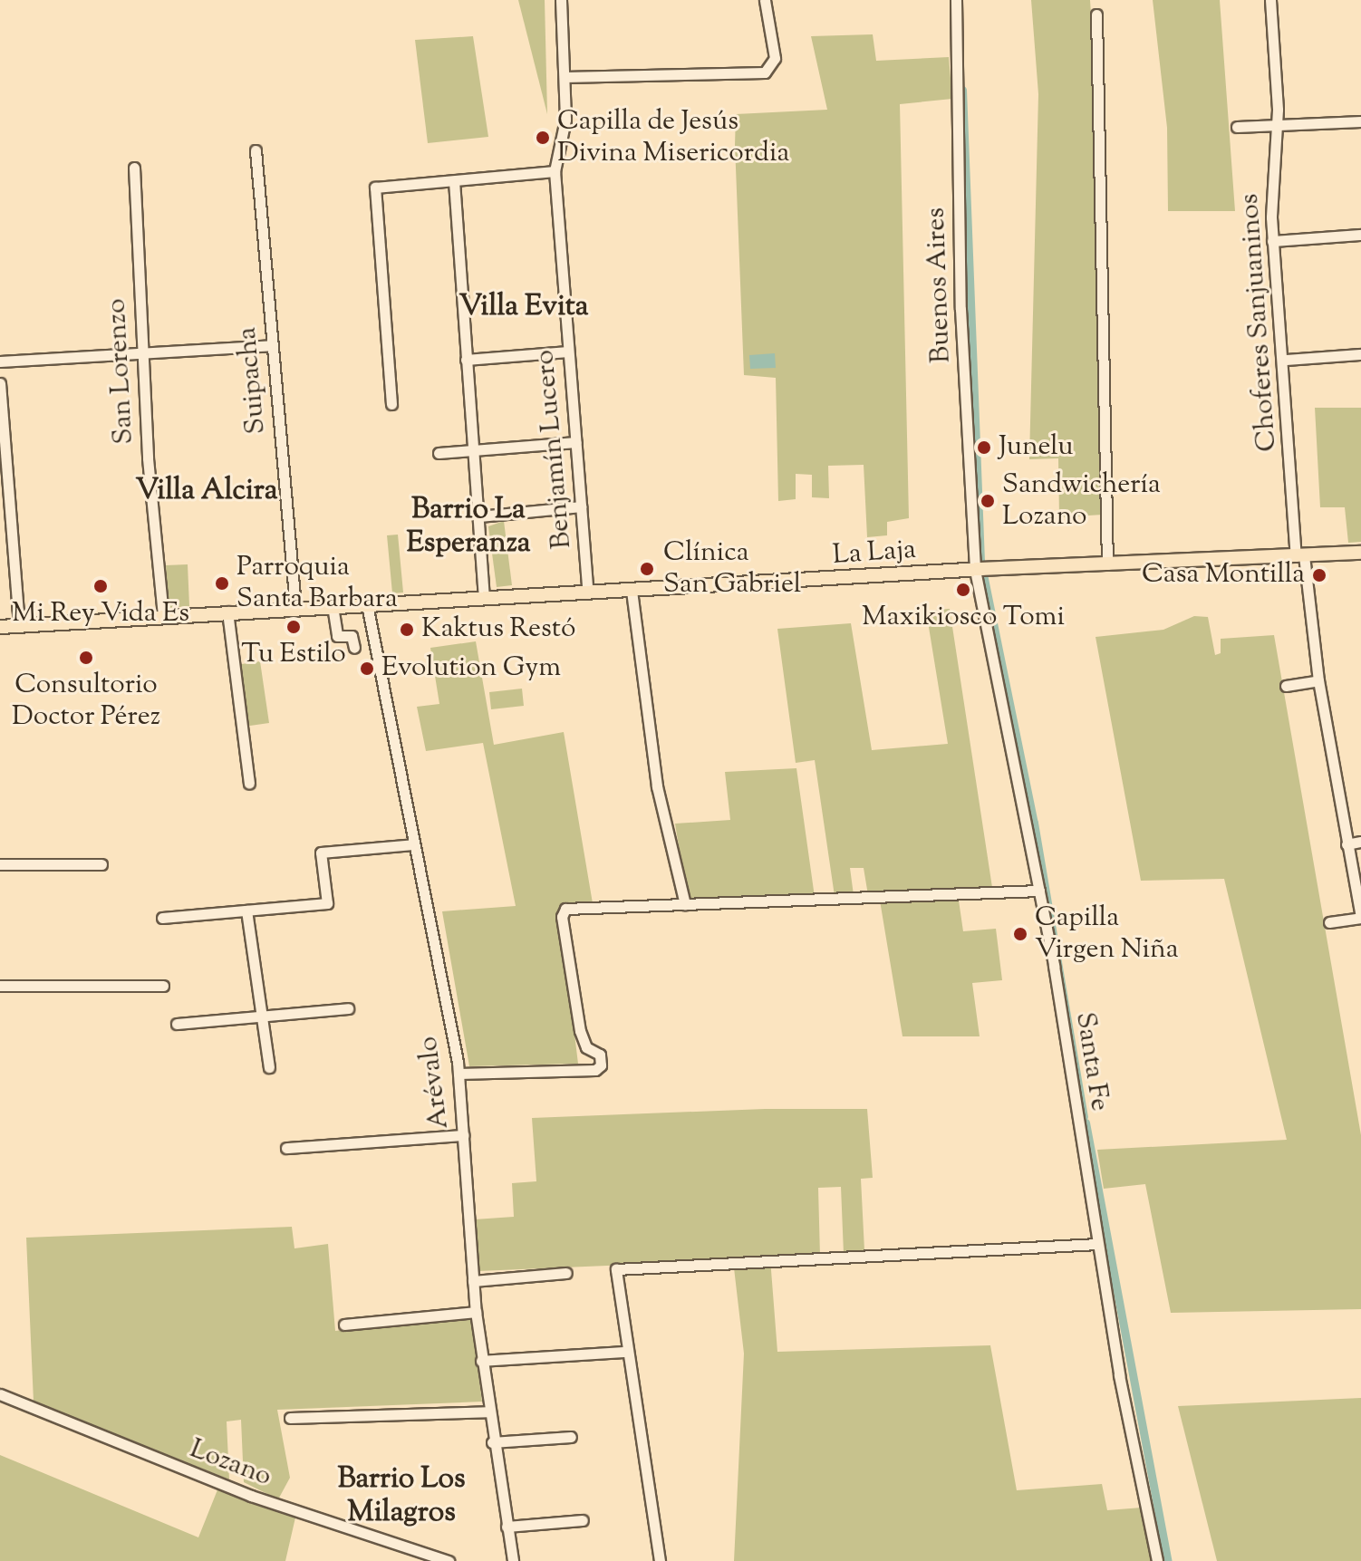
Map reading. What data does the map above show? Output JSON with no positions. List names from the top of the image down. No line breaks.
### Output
{"streets":{"main road":["La Laja"],"street":["Buenos Aires","Choferes Sanjuaninos","San Lorenzo","Suipacha","Benjamín Lucero","Santa Fe","Arévalo","Lozano"]},"crossings":[["Buenos Aires","La Laja"],["Buenos Aires","Santa Fe"],["Choferes Sanjuaninos","La Laja"],["San Lorenzo","La Laja"],["Suipacha","La Laja"],["Benjamín Lucero","La Laja"],["La Laja","Santa Fe"],["La Laja","Arévalo"]],"districts":["Villa Evita","Villa Alcira","Barrio La Esperanza","Barrio Los Milagros"],"places":["Capilla de Jesús Divina Misericordia","Junelu","Sandwichería Lozano","Clínica San Gabriel","Casa Montilla","Parroquia Santa Barbara","Mi Rey Vida Es","Maxikiosco Tomi","Tu Estilo","Kaktus Restó","Consultorio Doctor Pérez","Evolution Gym","Capilla Virgen Niña"]}
